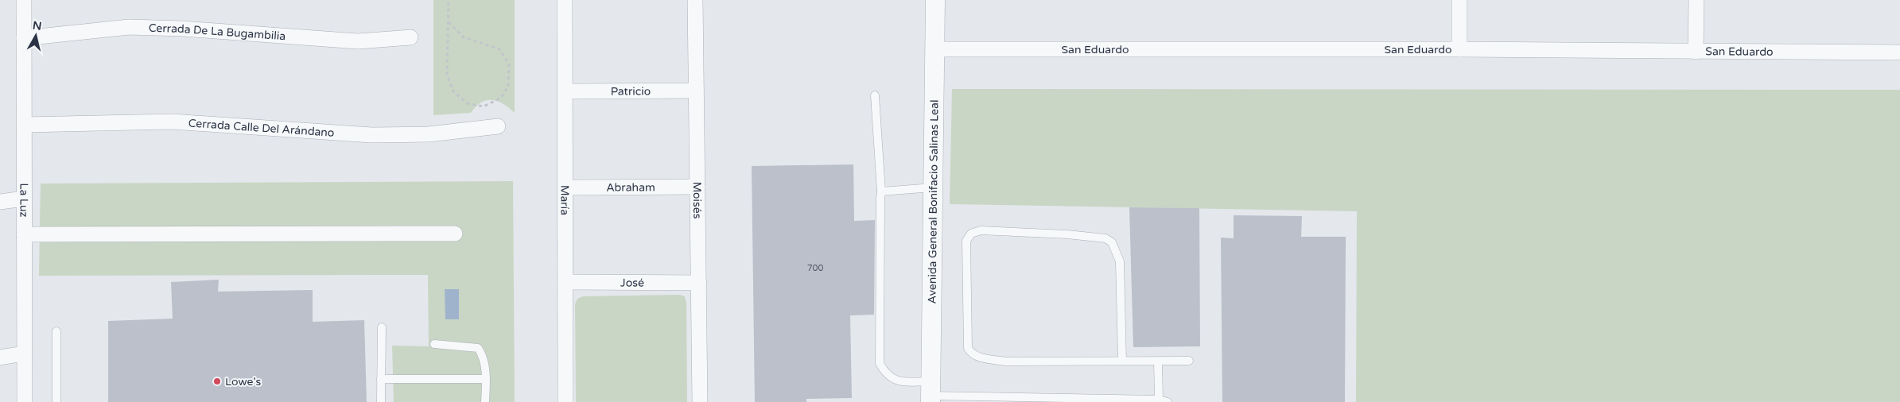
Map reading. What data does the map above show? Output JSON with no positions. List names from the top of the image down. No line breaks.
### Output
{"streets":{"street":["Cerrada De La Bugambilia","San Eduardo","Patricio","Cerrada Calle Del Arándano","Abraham","La Luz","María","Moisés","Avenida General Bonifacio Salinas Leal","José"]},"crossings":[["Cerrada De La Bugambilia","La Luz"],["San Eduardo","Avenida General Bonifacio Salinas Leal"],["Patricio","María"],["Patricio","Moisés"],["Cerrada Calle Del Arándano","La Luz"],["Abraham","María"],["Abraham","Moisés"],["María","José"],["Moisés","José"]],"places":["Lowe's"],"house_numbers":["700"],"north":"top"}
